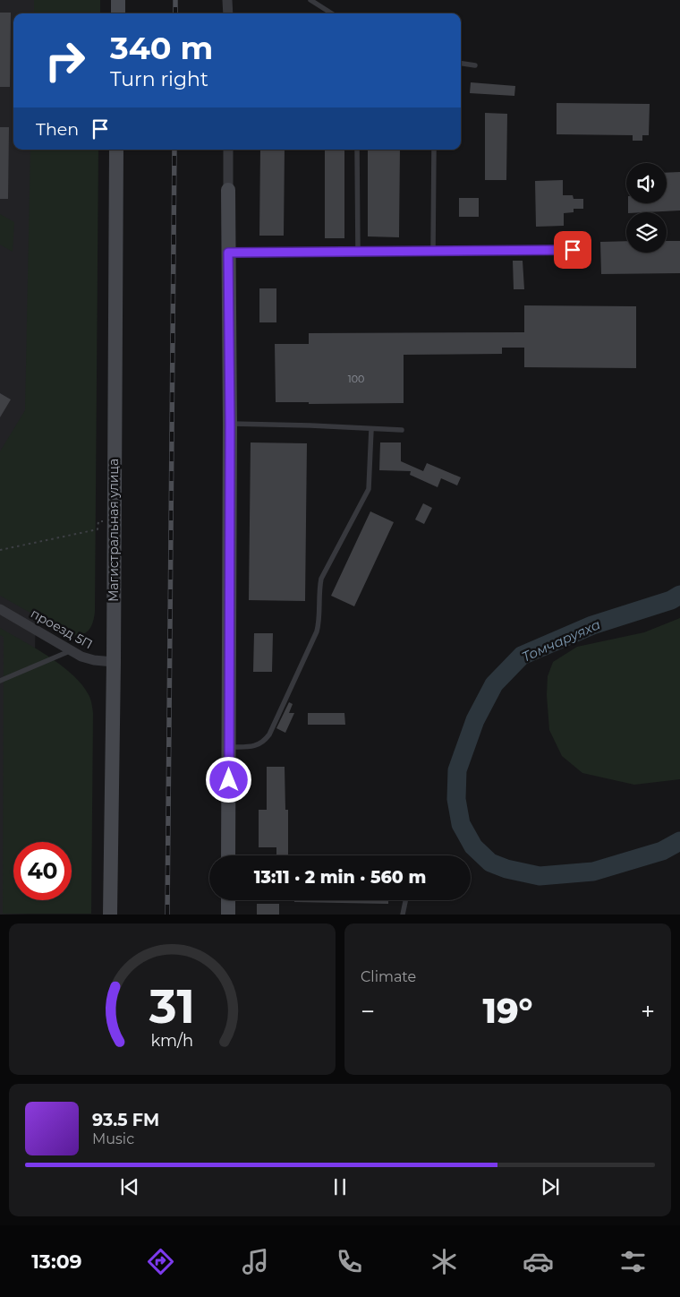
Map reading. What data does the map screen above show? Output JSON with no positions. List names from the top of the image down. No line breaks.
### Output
{"streets":{"main road":["Магистральная улица"],"street":["проезд 5П"]},"crossings":[["Магистральная улица","проезд 5П"]],"water":["Томчаруяха"],"house_numbers":["100"],"page":{"turn":["340 m","Turn right"],"then":"Then","limit":"40","trip":"13:11 · 2 min · 560 m","tile":"Climate","heat":["−","19°","+"],"song":["93.5 FM","Music"],"tabs":"13:09","gauge":["31","km/h"]}}
